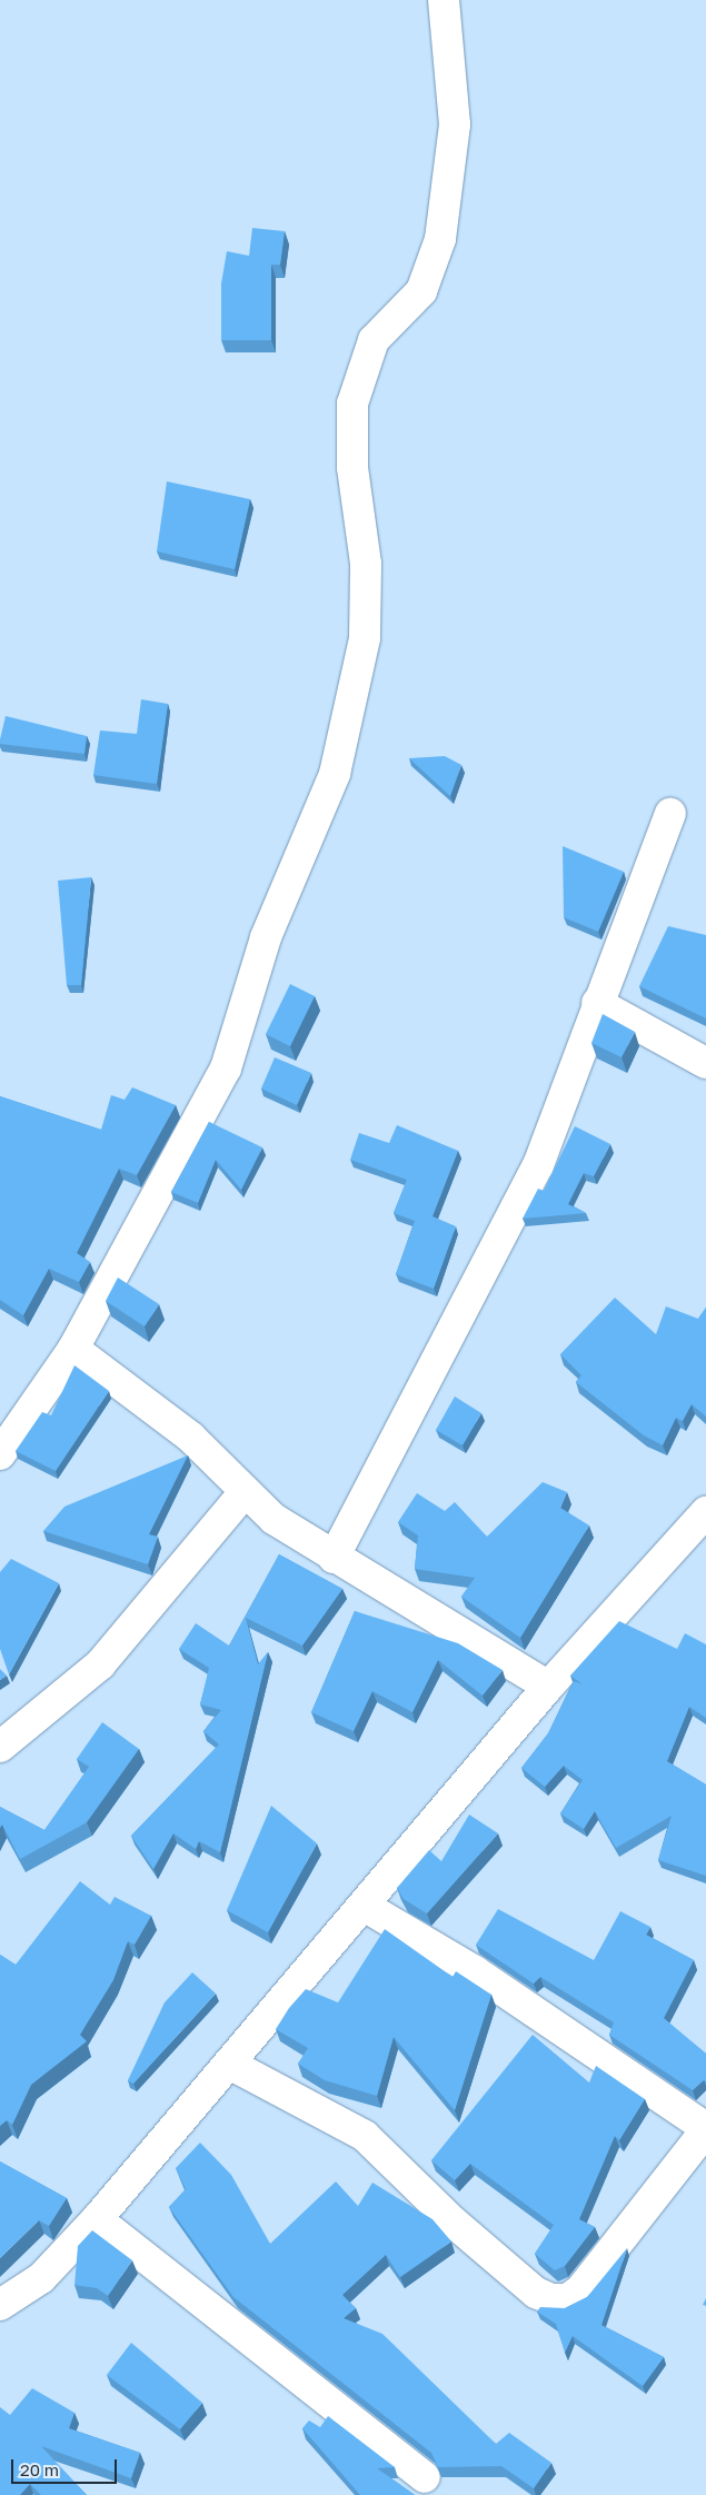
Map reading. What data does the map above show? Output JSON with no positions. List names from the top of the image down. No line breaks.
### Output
{"scale_bar":"20 m"}
